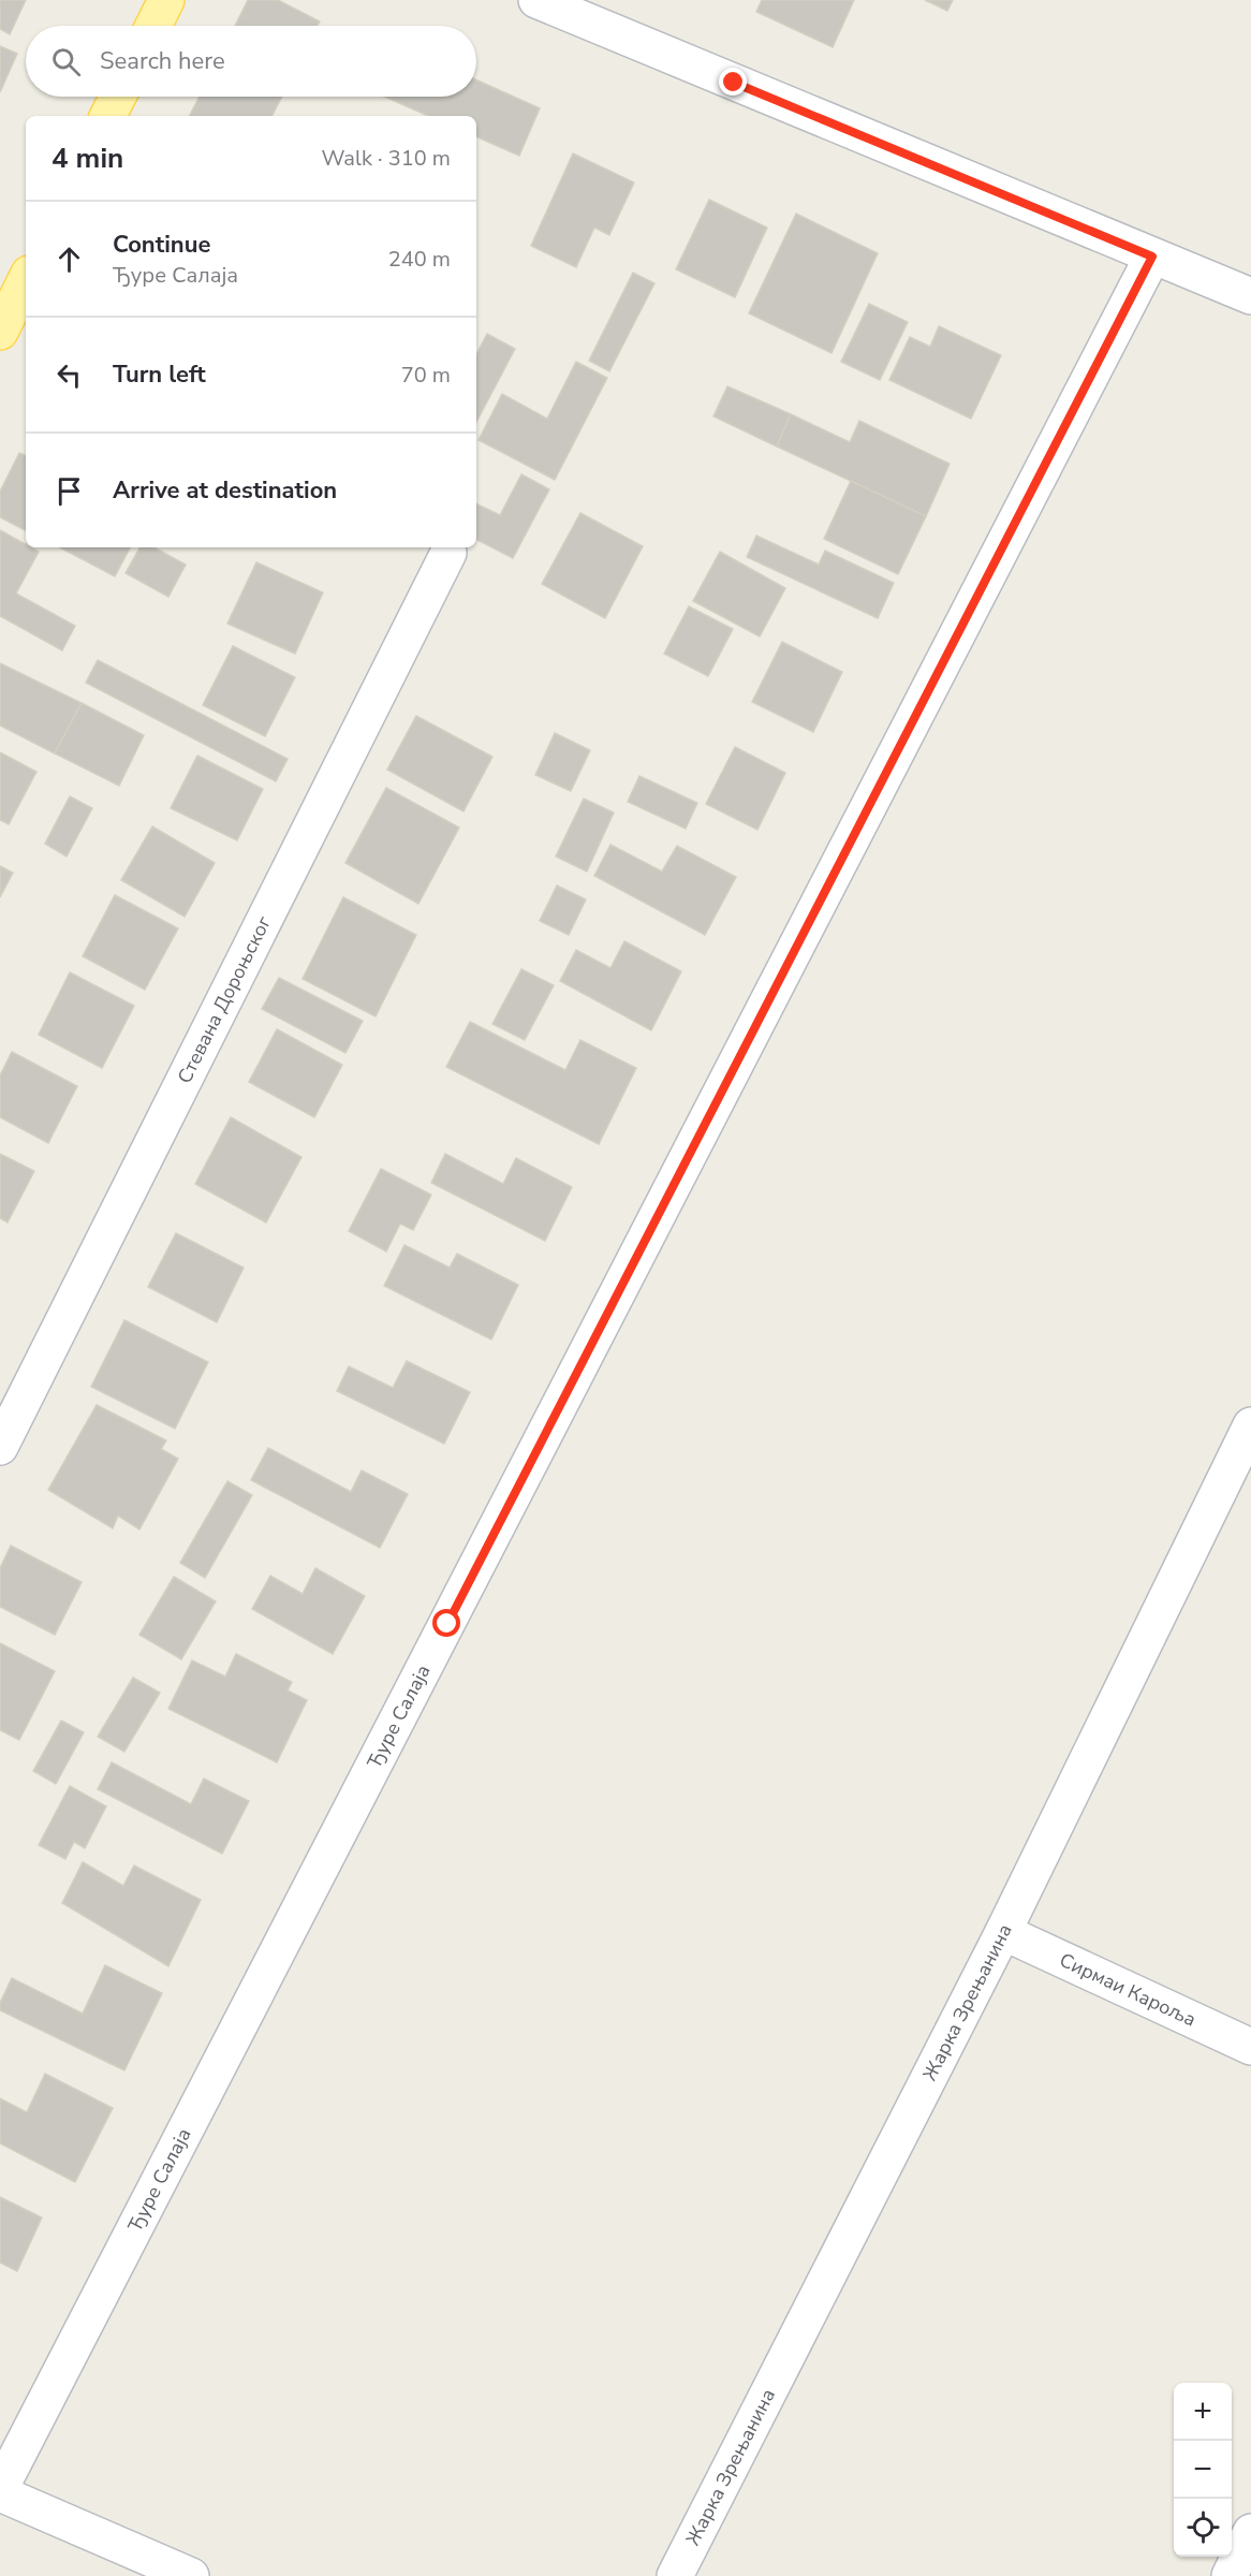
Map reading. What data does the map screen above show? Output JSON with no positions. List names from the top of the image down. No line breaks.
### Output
{"streets":{"street":["Стевана Дороњског","Ђуре Салаја","Сирмаи Кароља","Жарка Зрењанина"]},"crossings":[["Сирмаи Кароља","Жарка Зрењанина"]],"page":{"search":"Search here","heading":["4 min","Walk · 310 m"],"list":[["Continue","Ђуре Салаја","240 m"],["Turn left","70 m"],"Arrive at destination"],"map_buttons":["+","−"]}}
